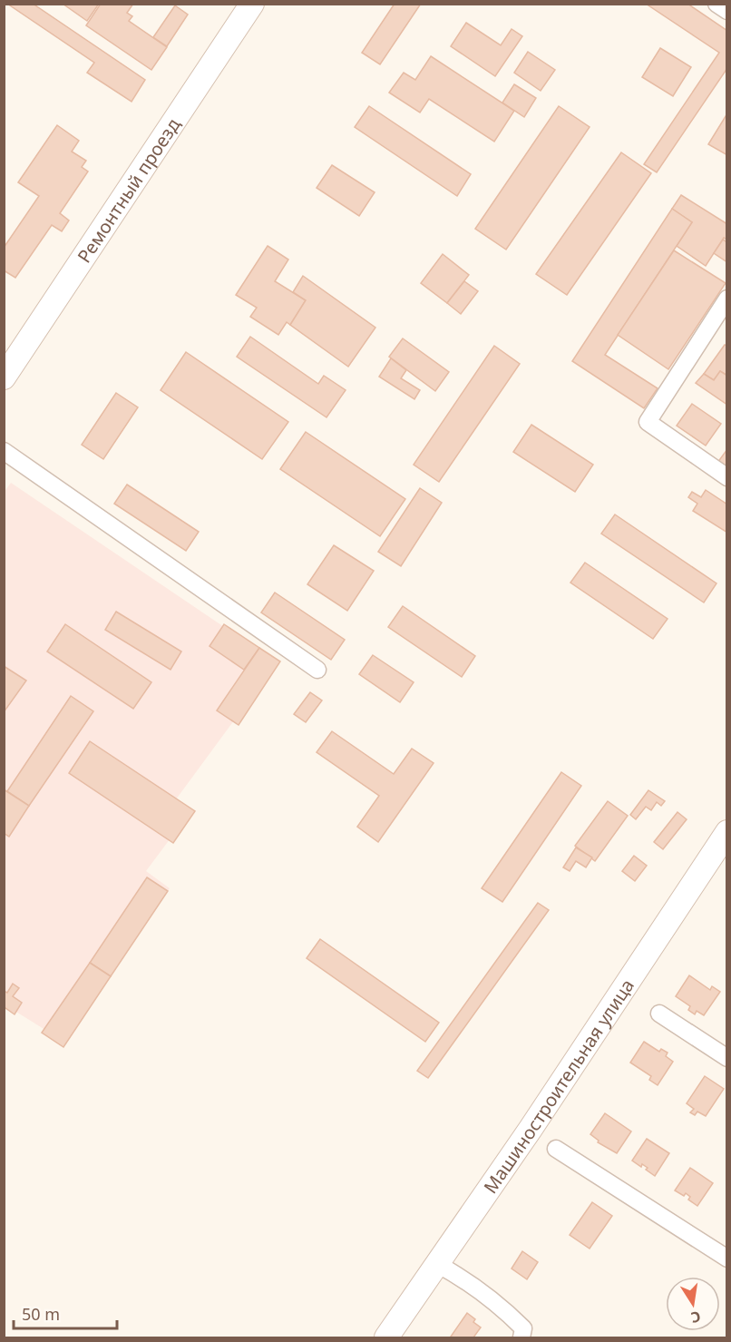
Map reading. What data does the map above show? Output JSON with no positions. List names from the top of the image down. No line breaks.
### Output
{"streets":{"street":["Ремонтный проезд","Машиностроительная улица"]},"scale_bar":"50 m","north":"bottom"}
